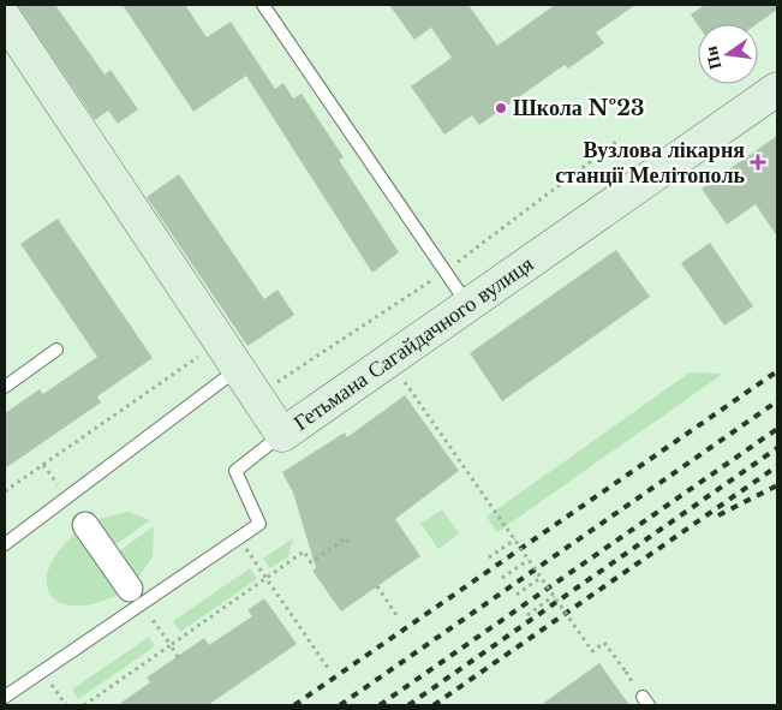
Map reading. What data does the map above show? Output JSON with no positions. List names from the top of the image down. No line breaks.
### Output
{"streets":{"street":["Гетьмана Сагайдачного вулиця"]},"places":{"other":["Школа №23"],"health":["Вузлова лікарня станції Мелітополь"]},"north":"left"}
